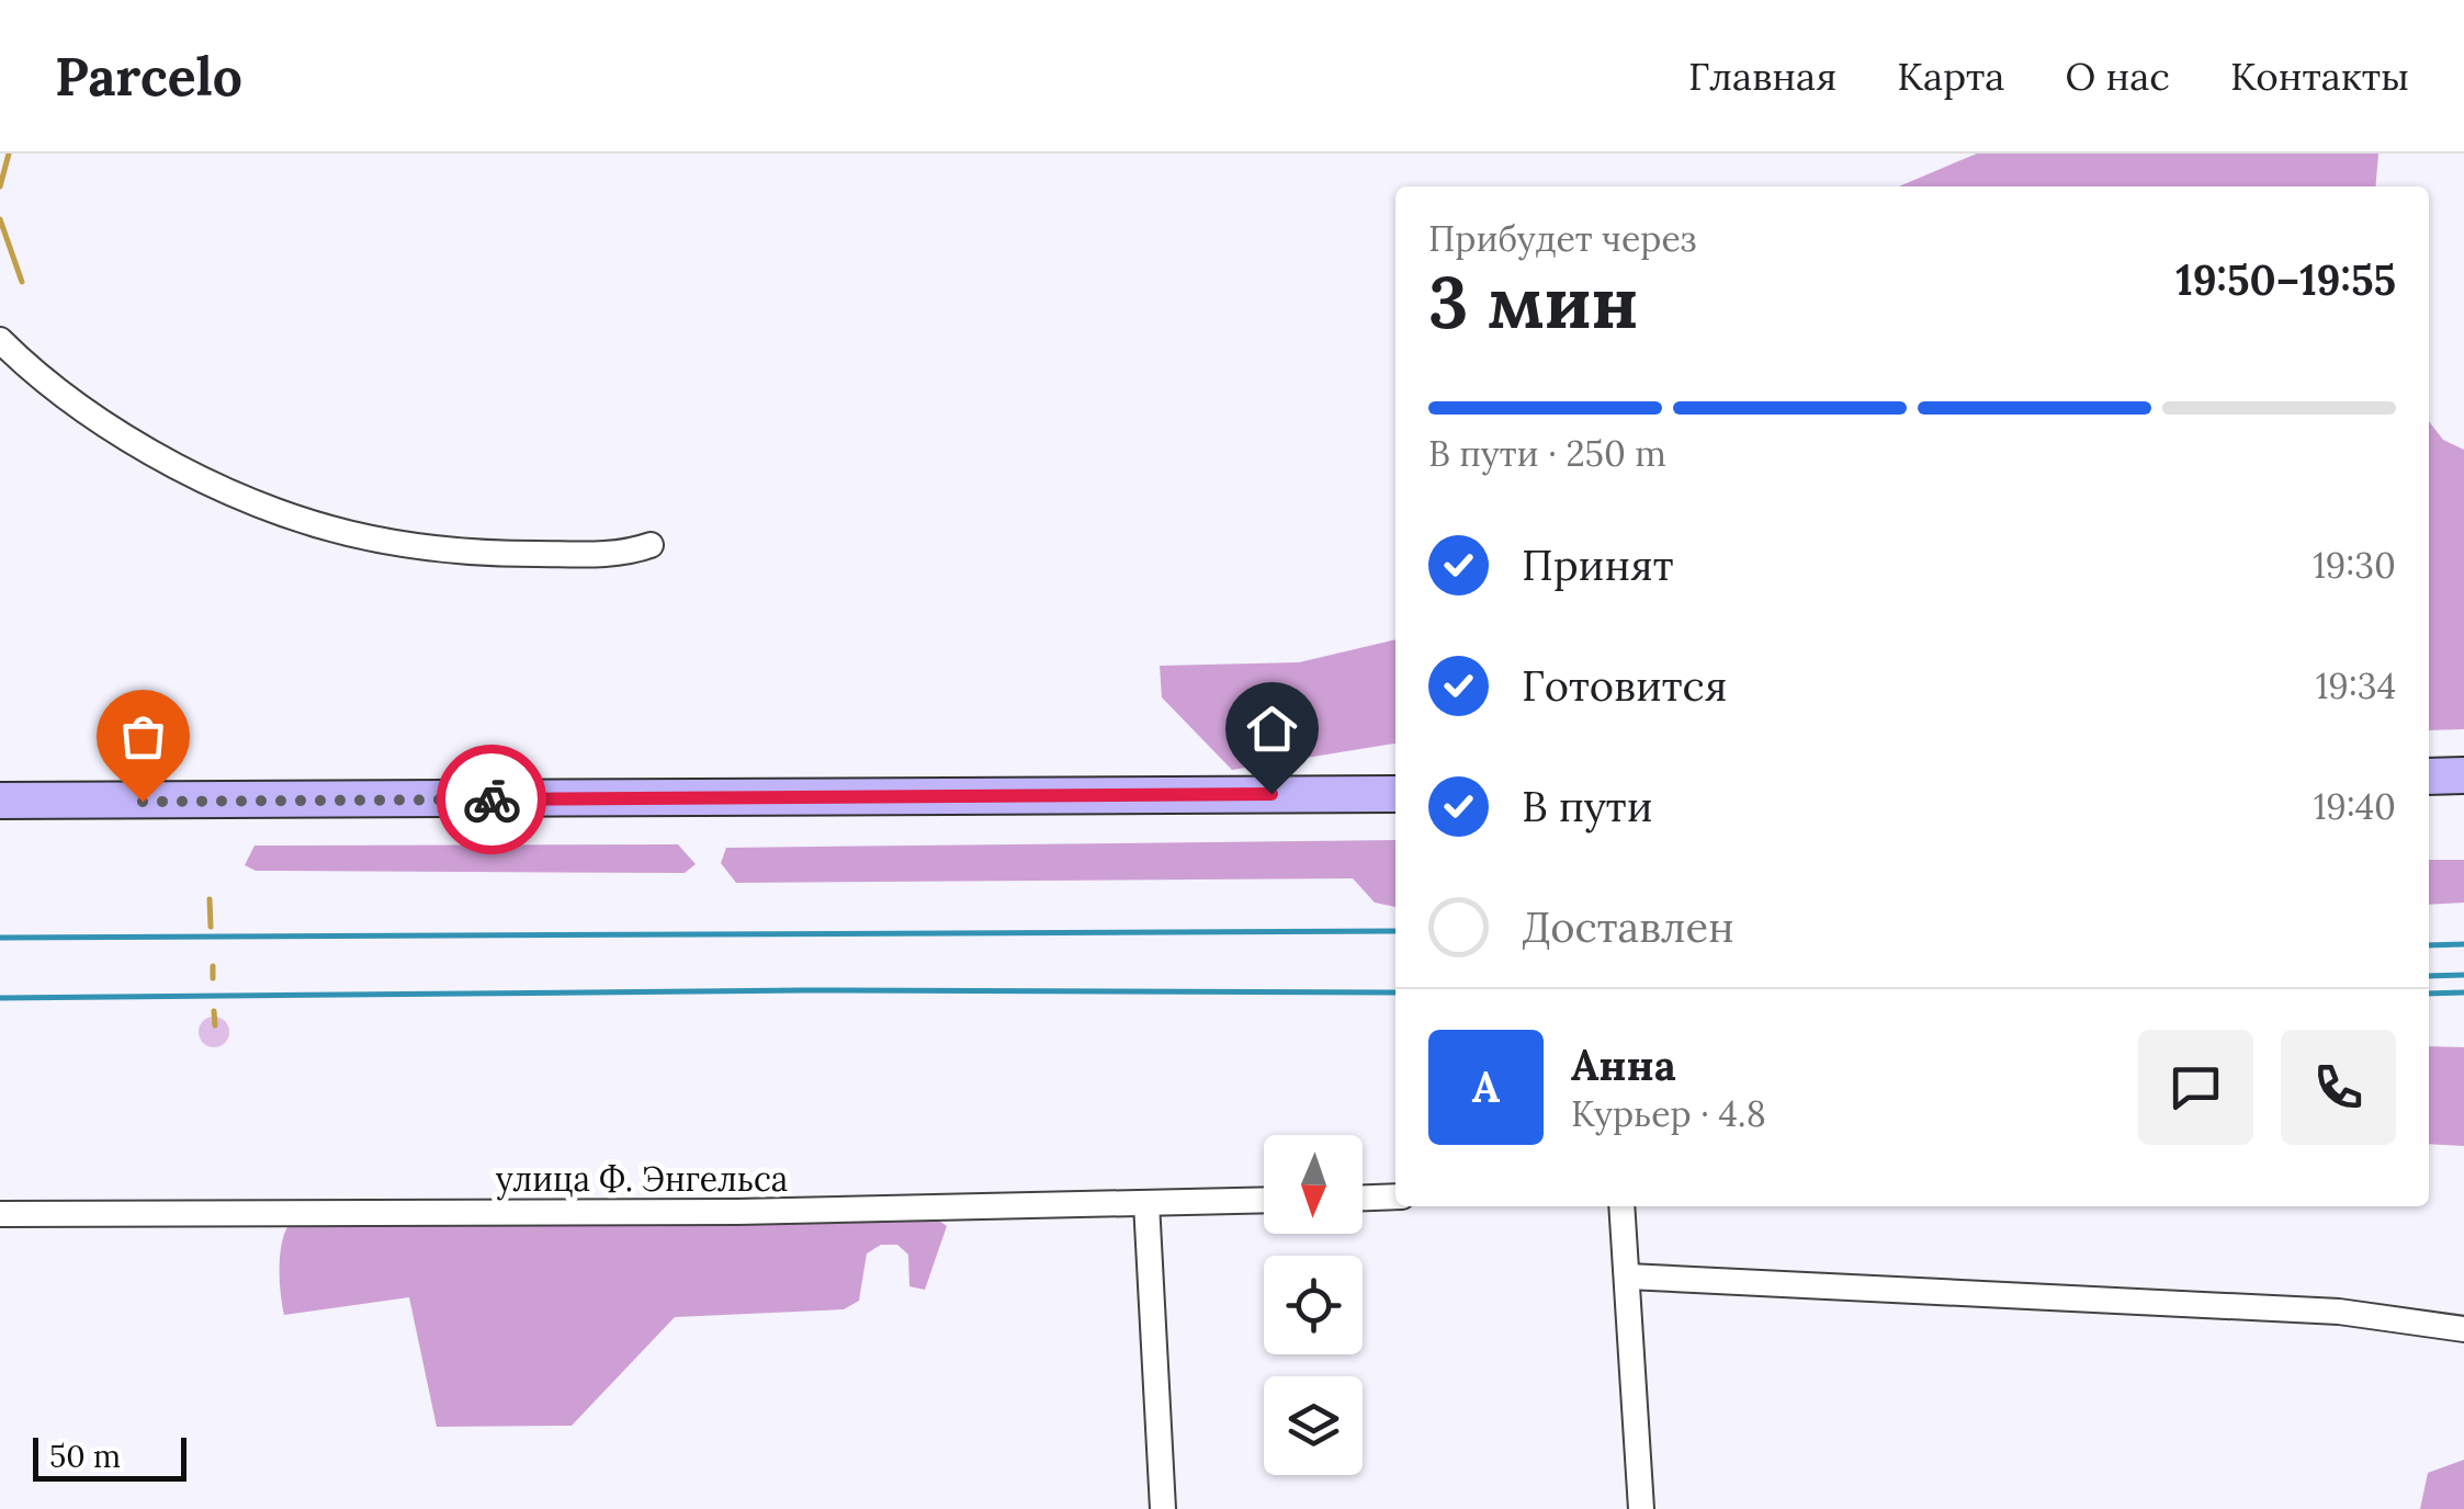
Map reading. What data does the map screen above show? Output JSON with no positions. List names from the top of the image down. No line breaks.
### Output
{"streets":{"street":["улица Ф. Энгельса"]},"scale_bar":"50 m","north":"bottom","page":{"header":"Parcelo","nav":["Главная","Карта","О нас","Контакты"],"heading":["3 мин","Прибудет через","19:50–19:55"],"panel":["Анна","Курьер · 4.8"],"bar":"В пути · 250 m","list":[["Принят","19:30"],["Готовится","19:34"],["В пути","19:40"],"Доставлен"],"round":"А","scale":"50 m"}}
